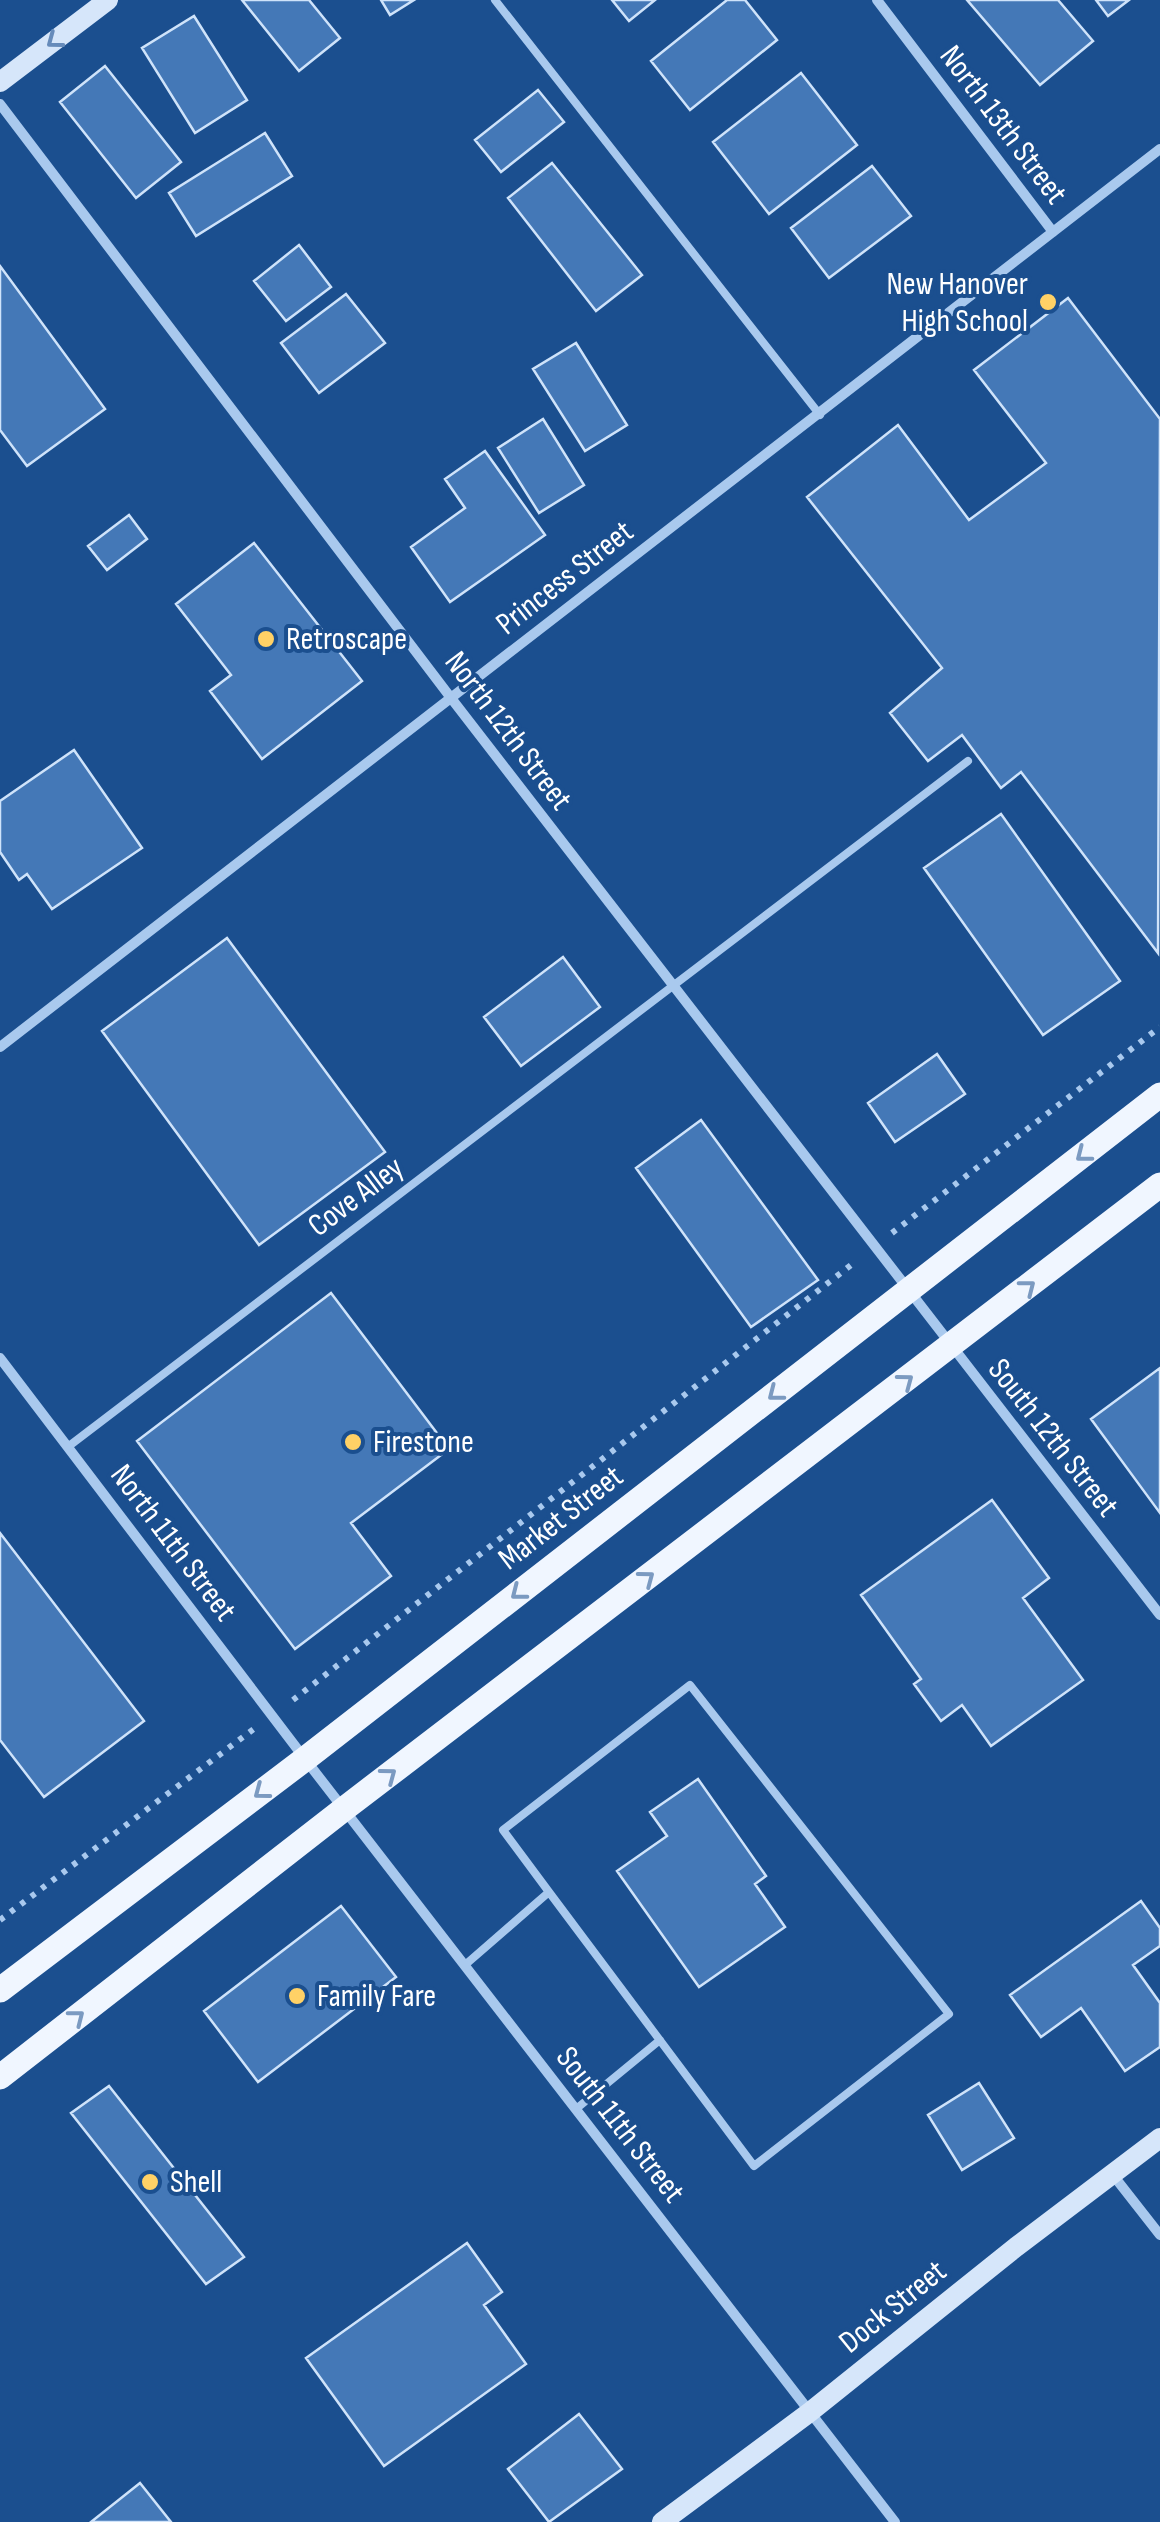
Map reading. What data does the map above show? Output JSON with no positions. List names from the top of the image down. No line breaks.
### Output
{"streets":{"main road":["Market Street"],"street":["North 13th Street","Princess Street","North 12th Street","South 12th Street","North 11th Street","South 11th Street","Dock Street"],"lane":["Cove Alley"]},"crossings":[["North 13th Street","Princess Street"],["Princess Street","North 12th Street"],["North 12th Street","Cove Alley"],["North 12th Street","South 12th Street"],["North 12th Street","Market Street"],["Cove Alley","North 11th Street"],["South 12th Street","Market Street"],["Market Street","North 11th Street"],["Market Street","South 11th Street"],["North 11th Street","South 11th Street"],["South 11th Street","Dock Street"]],"places":["New Hanover High School","Retroscape","Firestone","Family Fare","Shell"]}
